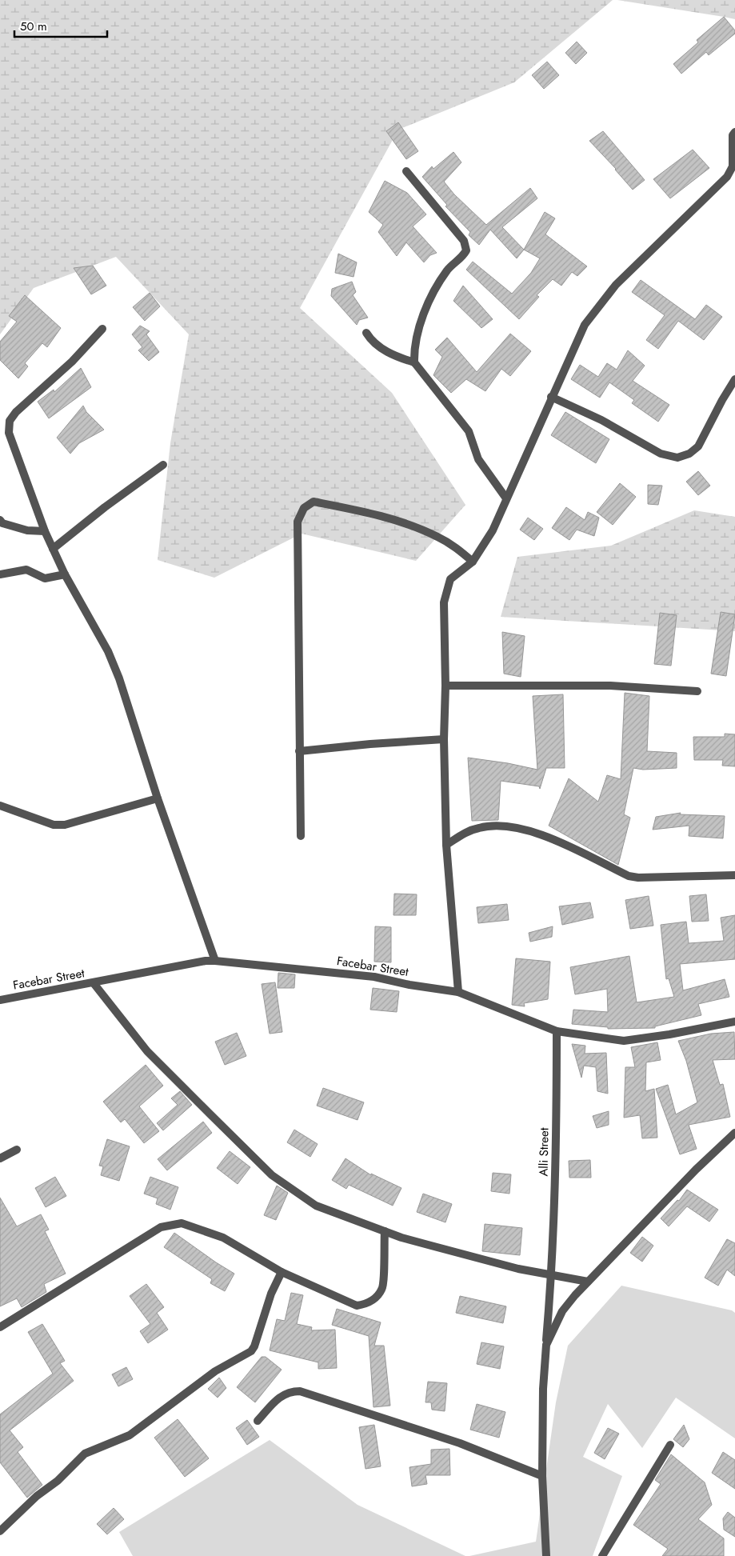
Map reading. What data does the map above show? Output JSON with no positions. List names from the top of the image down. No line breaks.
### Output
{"streets":{"street":["Facebar Street","Alli Street"]},"crossings":[["Facebar Street","Alli Street"]],"scale_bar":"50 m"}
